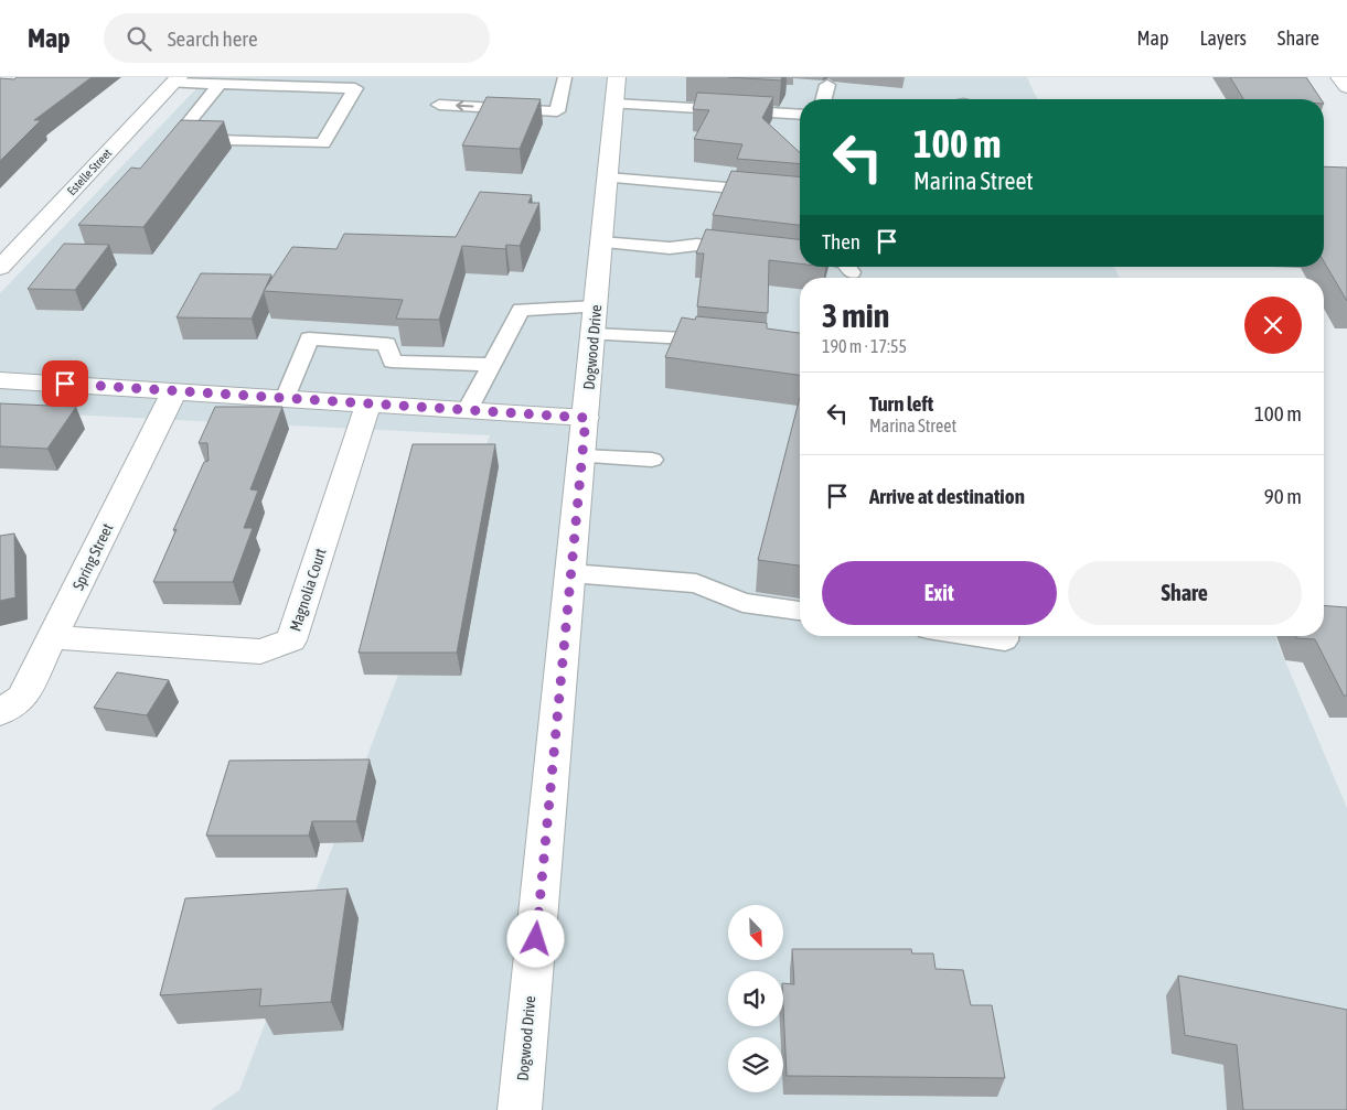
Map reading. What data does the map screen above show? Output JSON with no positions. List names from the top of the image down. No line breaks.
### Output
{"streets":{"street":["Estelle Street","Dogwood Drive","Spring Street","Magnolia Court"]},"crossings":[["Spring Street","Magnolia Court"]],"north":"bottom right","page":{"header":"Map","search":"Search here","nav":["Map","Layers","Share"],"turn":["100 m","Marina Street"],"then":"Then","heading":["3 min","190 m · 17:55"],"list":[{"name":"Turn left","note":"Marina Street","value":"100 m"},{"name":"Arrive at destination","value":"90 m"}],"buttons":["Exit","Share"]}}
